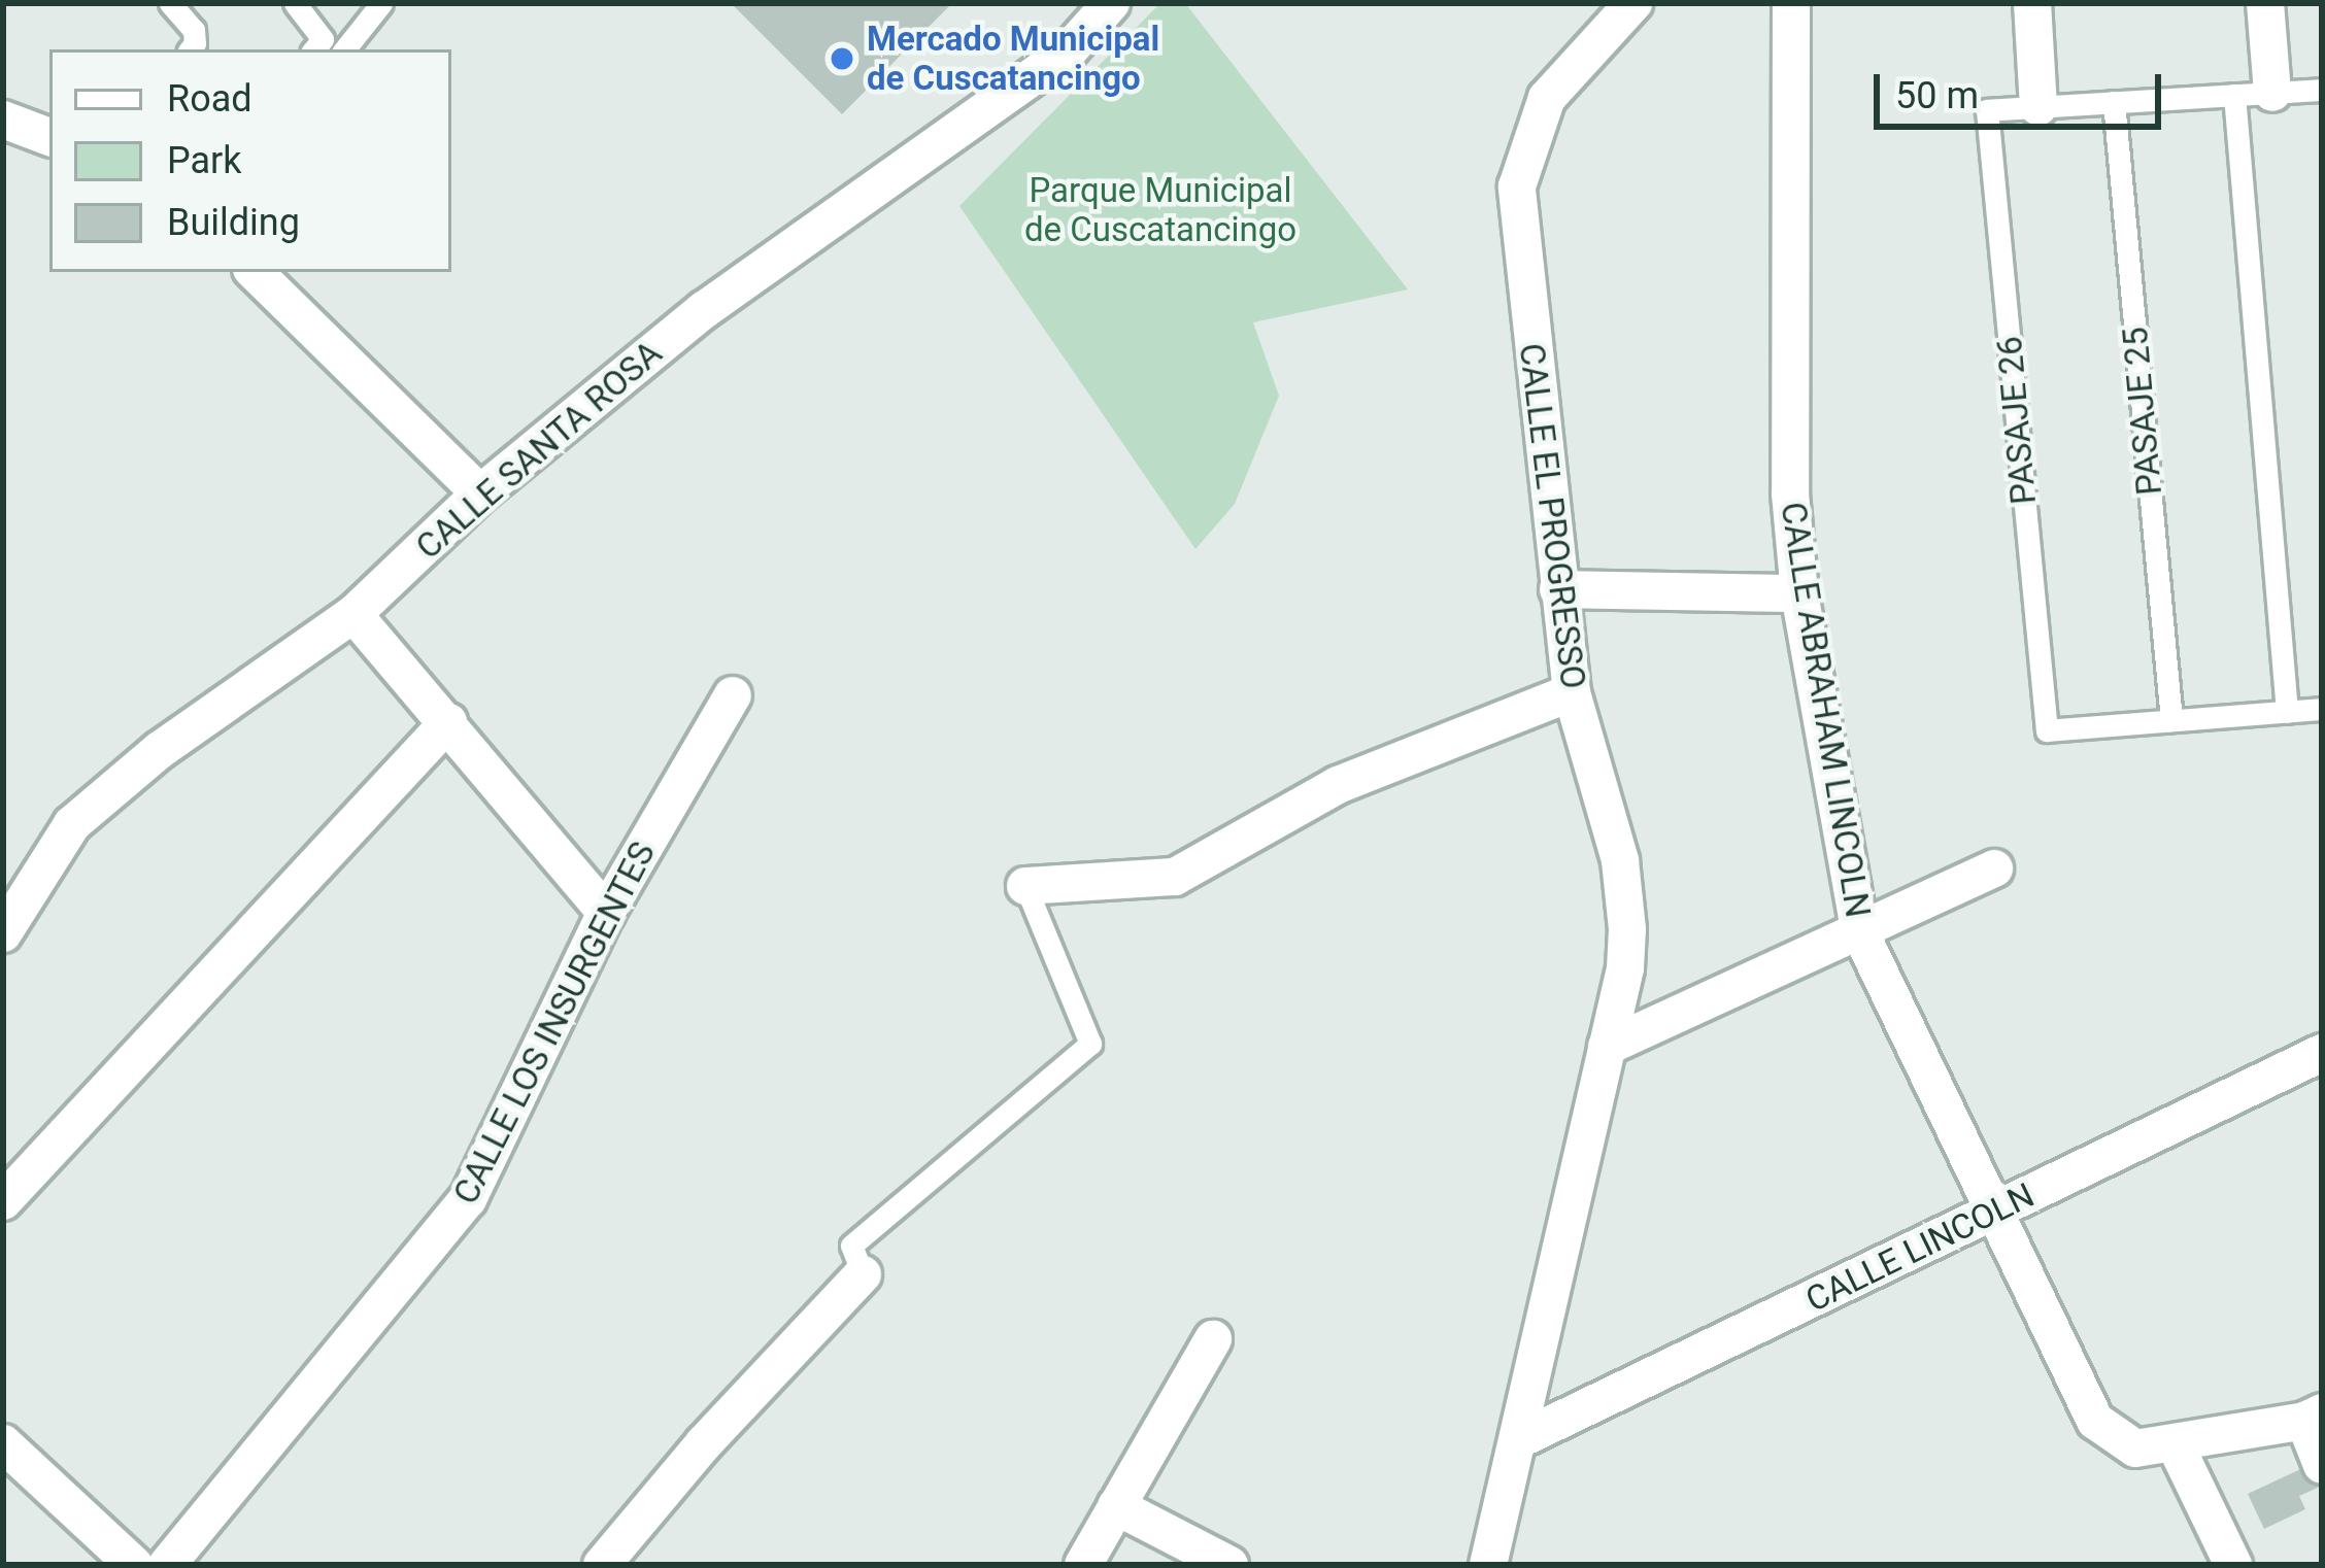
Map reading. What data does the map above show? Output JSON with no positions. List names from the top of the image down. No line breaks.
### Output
{"streets":{"street":["CALLE SANTA ROSA","CALLE EL PROGRESSO","CALLE ABRAHAM LINCOLN","CALLE LOS INSURGENTES","CALLE LINCOLN"],"lane":["PASAJE 25","PASAJE 26"]},"crossings":[["PASAJE 25","PASAJE 26"],["CALLE EL PROGRESSO","CALLE LINCOLN"],["CALLE ABRAHAM LINCOLN","CALLE LINCOLN"]],"parks":["Parque Municipal de Cuscatancingo"],"places":["Mercado Municipal de Cuscatancingo"],"legend":["Road","Park","Building"],"scale_bar":"50 m"}
